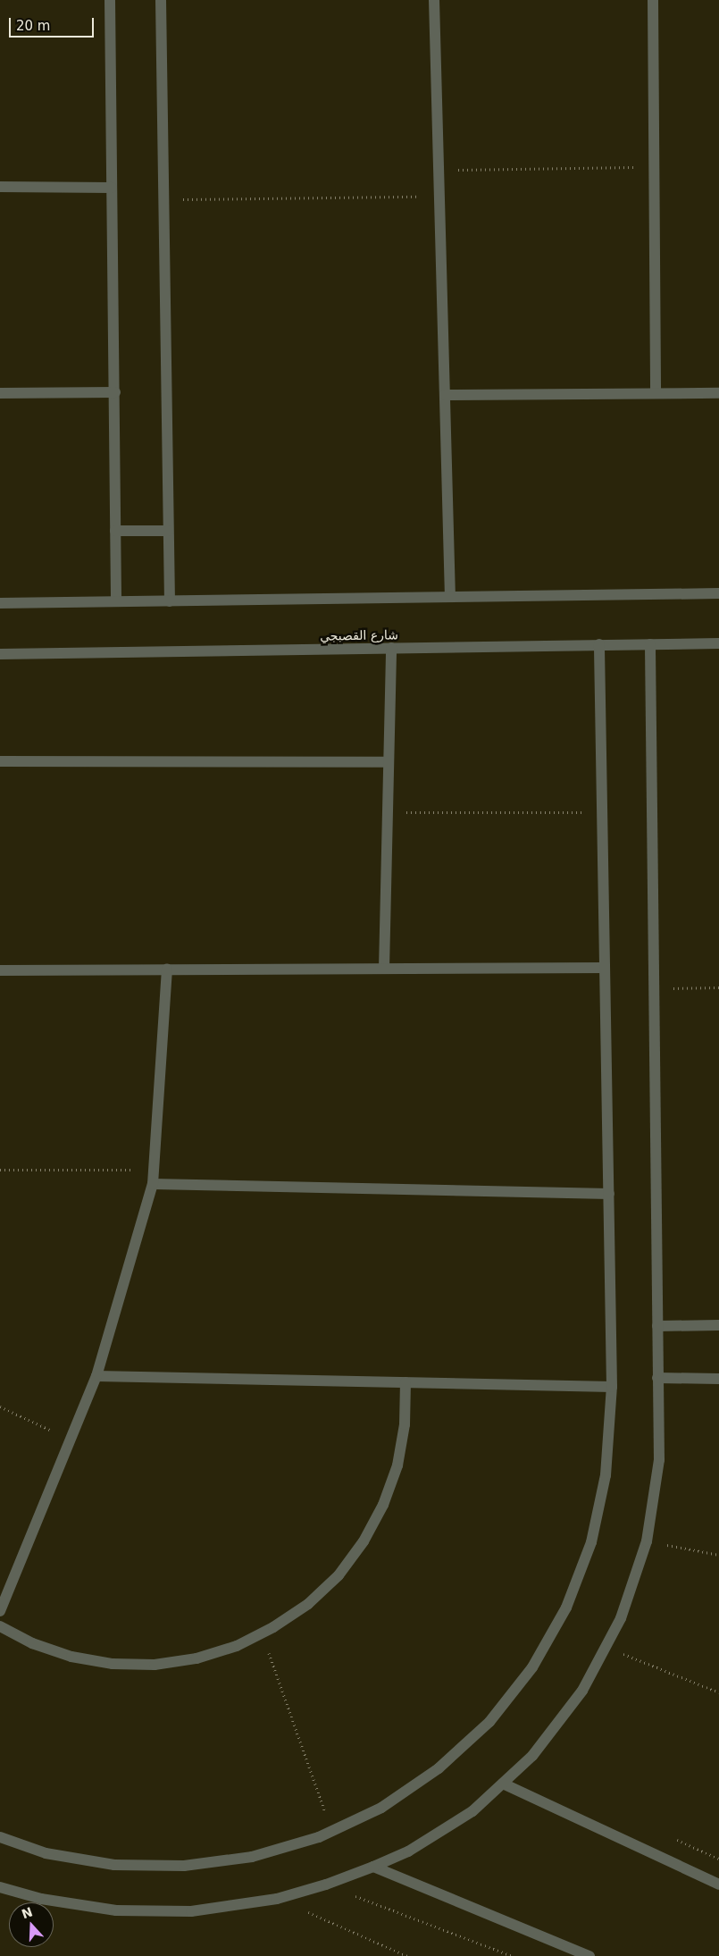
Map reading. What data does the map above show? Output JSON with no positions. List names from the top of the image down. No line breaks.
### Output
{"streets":{"street":["شارع القصبجي"]},"scale_bar":"20 m","north":"top"}
